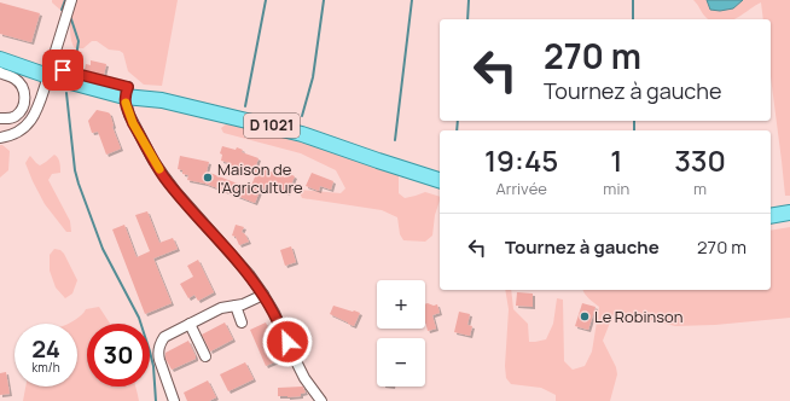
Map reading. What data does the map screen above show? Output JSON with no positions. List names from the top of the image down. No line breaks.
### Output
{"streets":{"main road":["D 1021"]},"places":["Maison de l'Agriculture","Le Robinson"],"page":{"turn":["270 m","Tournez à gauche"],"eta":["19:45","Arrivée","1","min","330","m"],"list":[{"name":"Tournez à gauche","value":"270 m"}],"map_buttons":["+","−"],"speed":"24 km/h","limit":"30"}}
